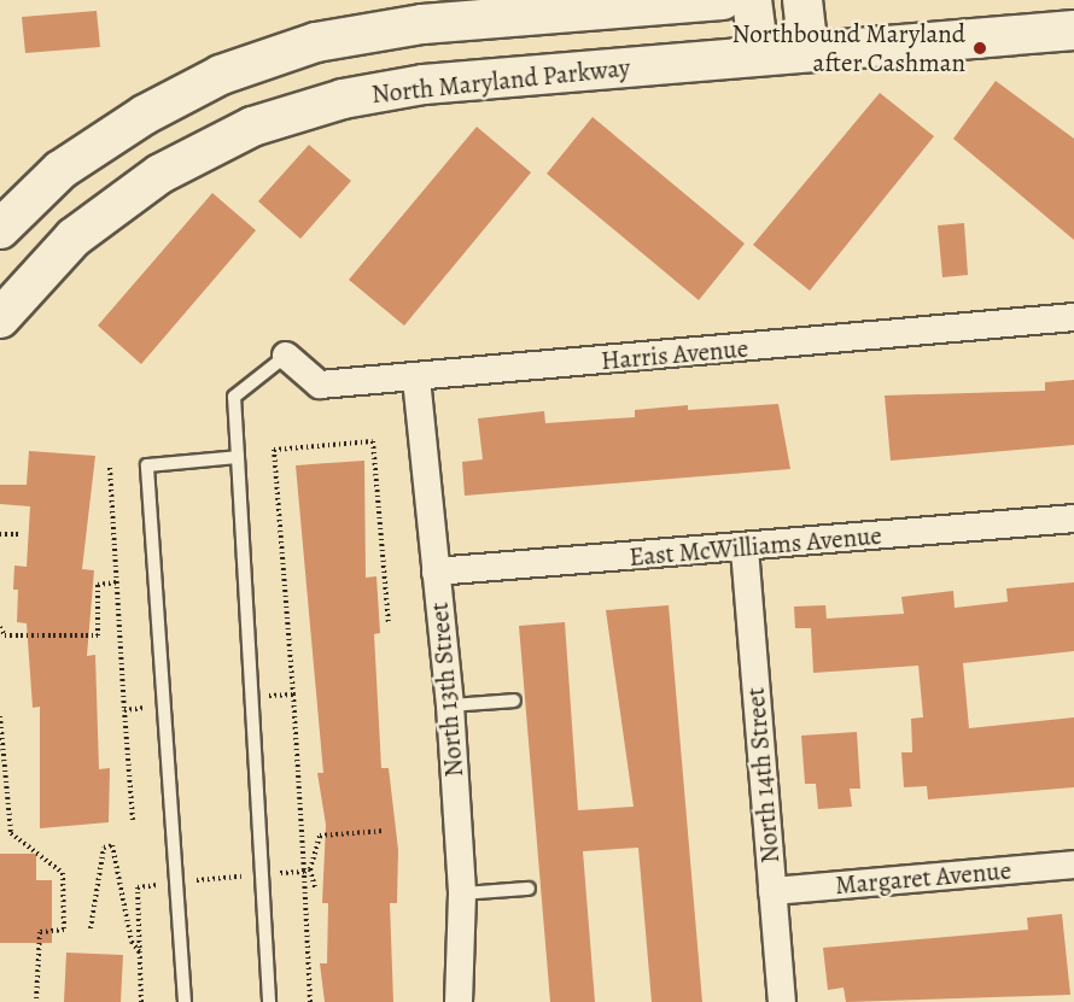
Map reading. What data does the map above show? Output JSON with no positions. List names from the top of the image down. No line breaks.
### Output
{"streets":{"main road":["North Maryland Parkway"],"street":["Harris Avenue","East McWilliams Avenue","North 13th Street","North 14th Street","Margaret Avenue"]},"crossings":[["Harris Avenue","North 13th Street"],["East McWilliams Avenue","North 13th Street"],["East McWilliams Avenue","North 14th Street"],["North 14th Street","Margaret Avenue"]],"places":["Northbound Maryland after Cashman"]}
